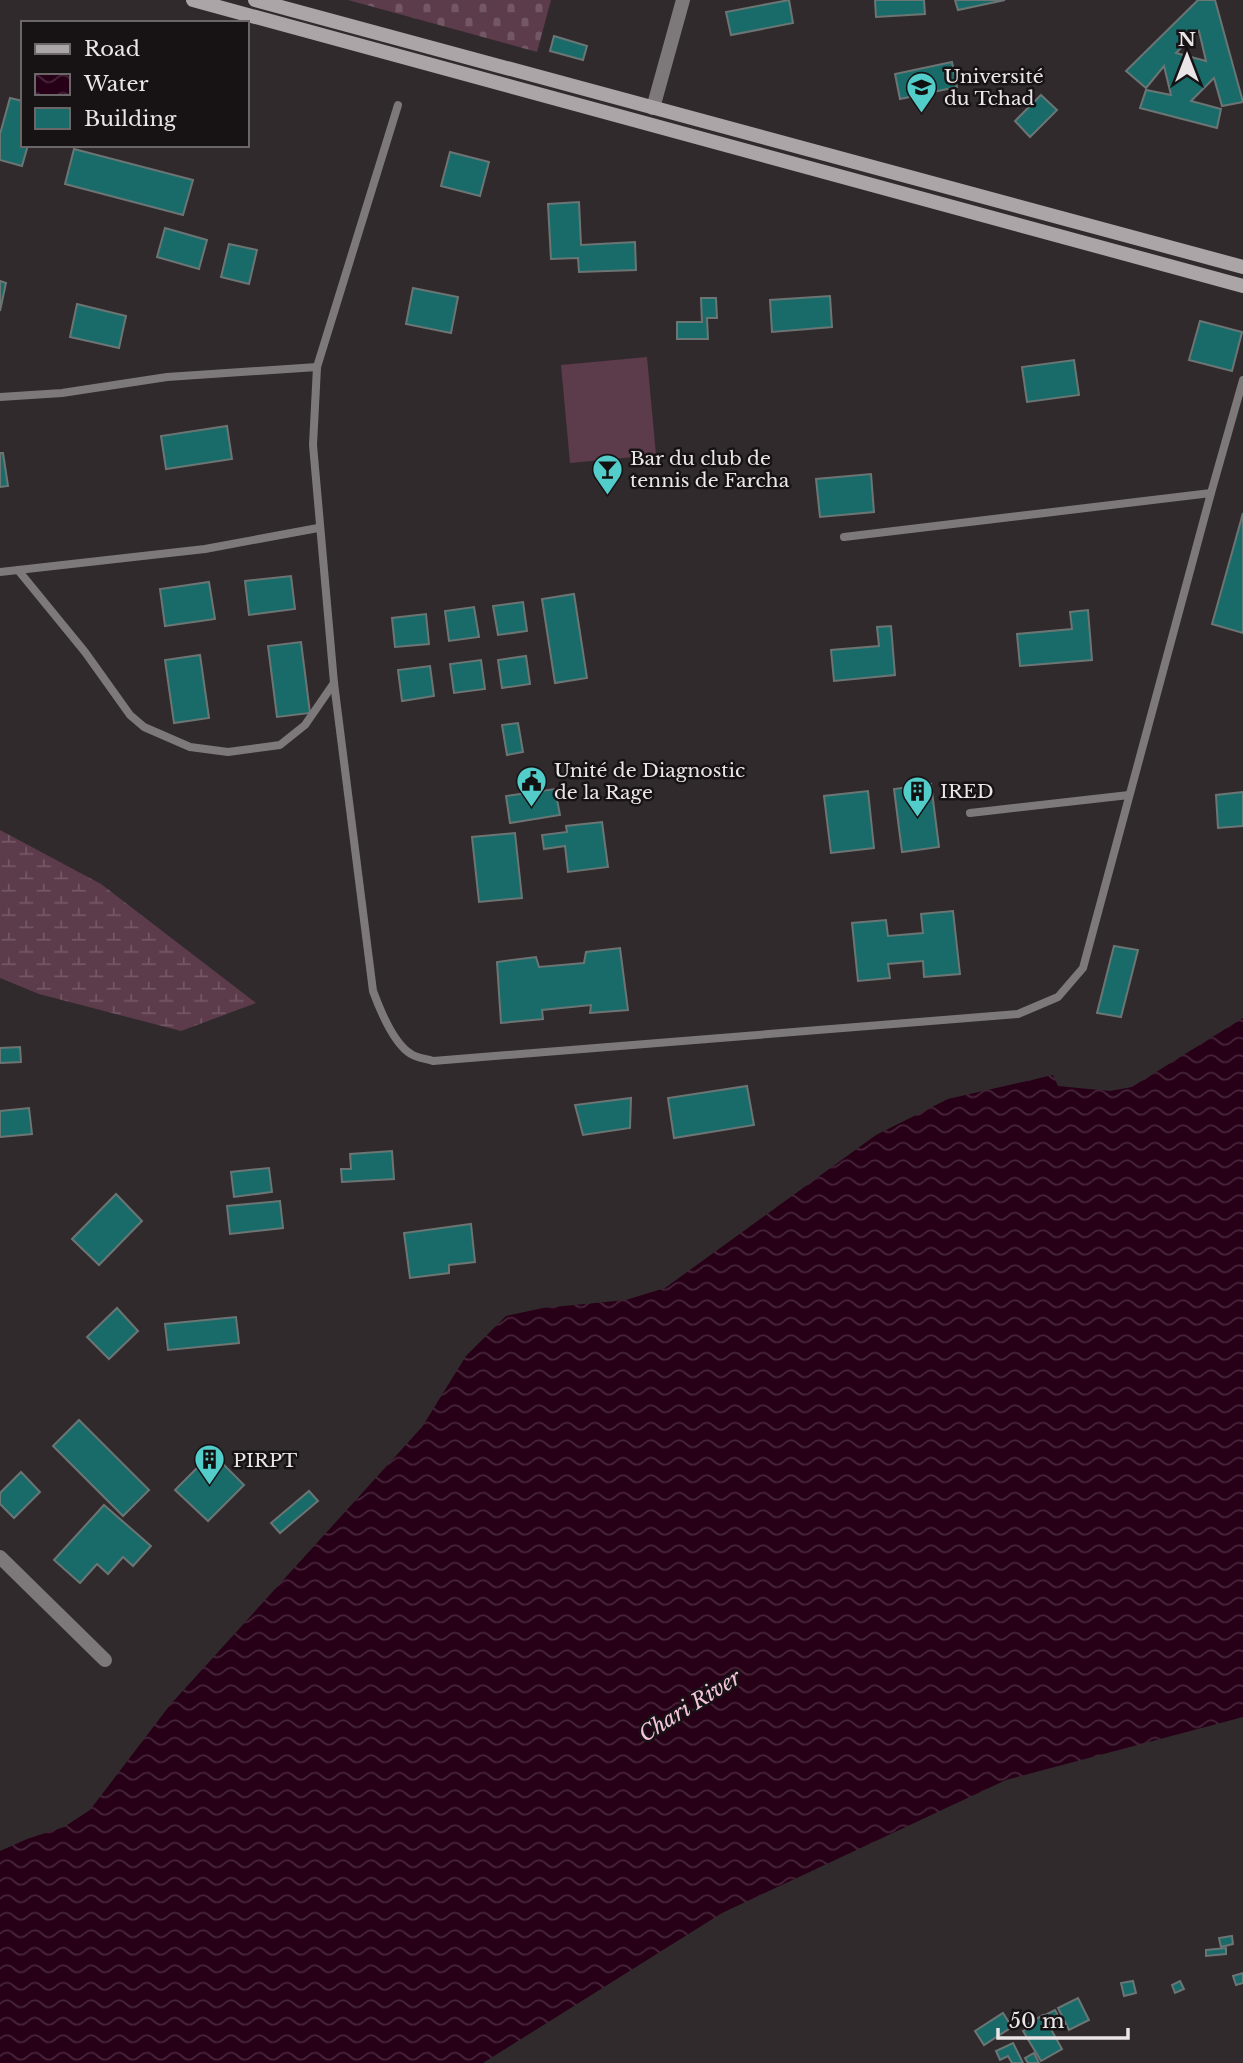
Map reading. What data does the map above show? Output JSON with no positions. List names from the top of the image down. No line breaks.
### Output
{"water":["Chari River"],"places":{"school or university":["Université du Tchad"],"bar":["Bar du club de tennis de Farcha"],"public building":["Unité de Diagnostic de la Rage"],"building":["IRED","PIRPT"]},"legend":["Road","Water","Building"],"scale_bar":"50 m","north":"top"}
